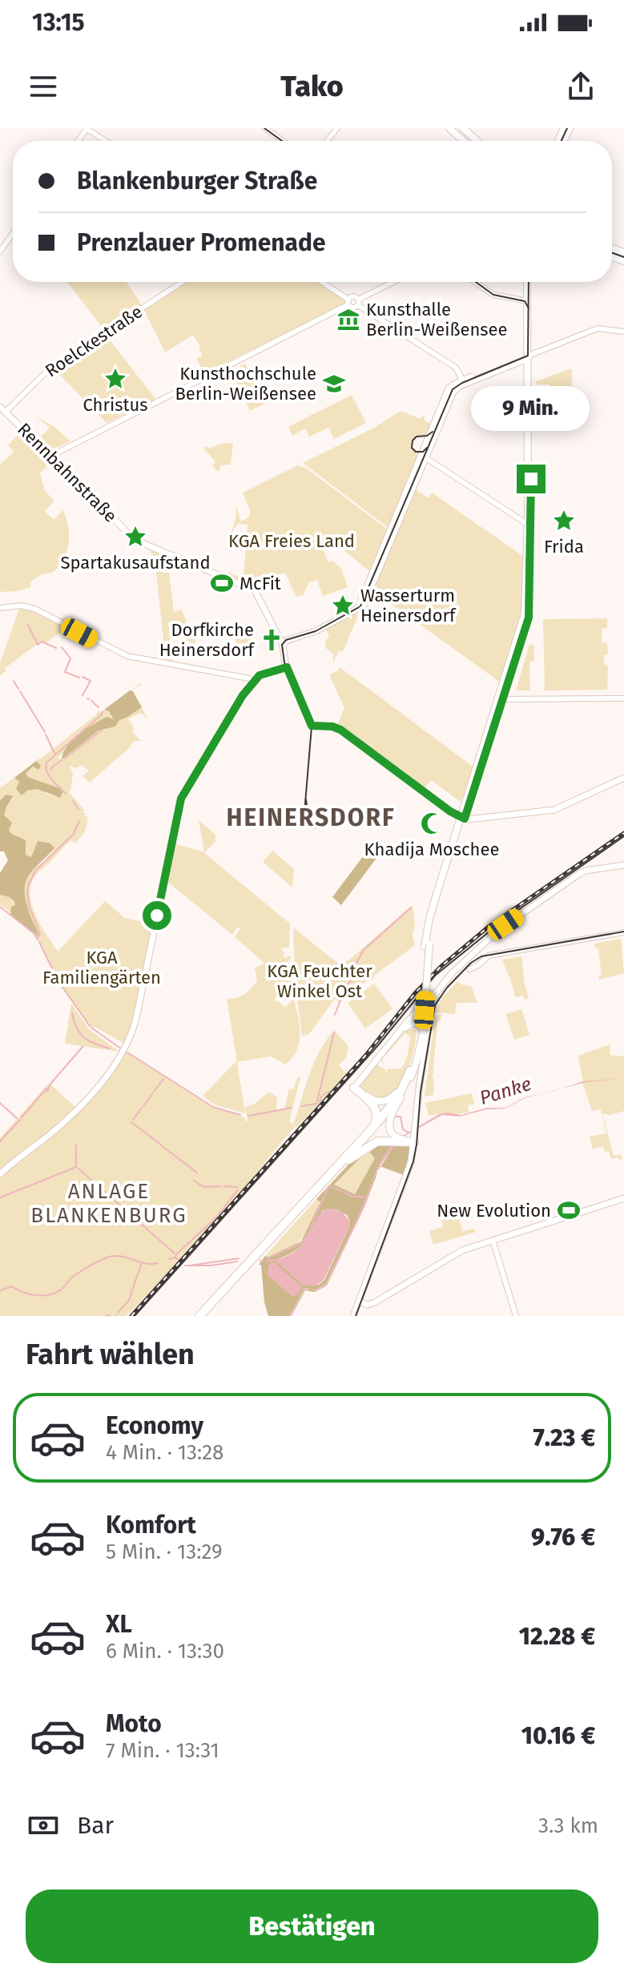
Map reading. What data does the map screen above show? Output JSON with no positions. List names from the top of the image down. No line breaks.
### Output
{"streets":{"main road":["Rennbahnstraße"],"street":["Roelckestraße"]},"crossings":[["Roelckestraße","Rennbahnstraße"]],"districts":["HEINERSDORF","ANLAGE BLANKENBURG"],"water":["Panke"],"parks":["KGA Freies Land","KGA Familiengärten","KGA Feuchter Winkel Ost"],"places":{"museum":["Kunsthalle Berlin-Weißensee"],"place":["Christus","Frida","Spartakusaufstand","Wasserturm Heinersdorf"],"school or university":["Kunsthochschule Berlin-Weißensee"],"sports":["McFit","New Evolution"],"church":["Dorfkirche Heinersdorf"],"mosque":["Khadija Moschee"]},"page":{"status":"13:15","header":"Tako","banner":["Blankenburger Straße","Prenzlauer Promenade"],"bubble":"9 Min.","heading":"Fahrt wählen","list":[{"name":"Economy","note":"4 Min. · 13:28","value":"7.23 €"},{"name":"Komfort","note":"5 Min. · 13:29","value":"9.76 €"},{"name":"XL","note":"6 Min. · 13:30","value":"12.28 €"},{"name":"Moto","note":"7 Min. · 13:31","value":"10.16 €"}],"pay":["Bar","3.3 km"],"buttons":"Bestätigen"}}
